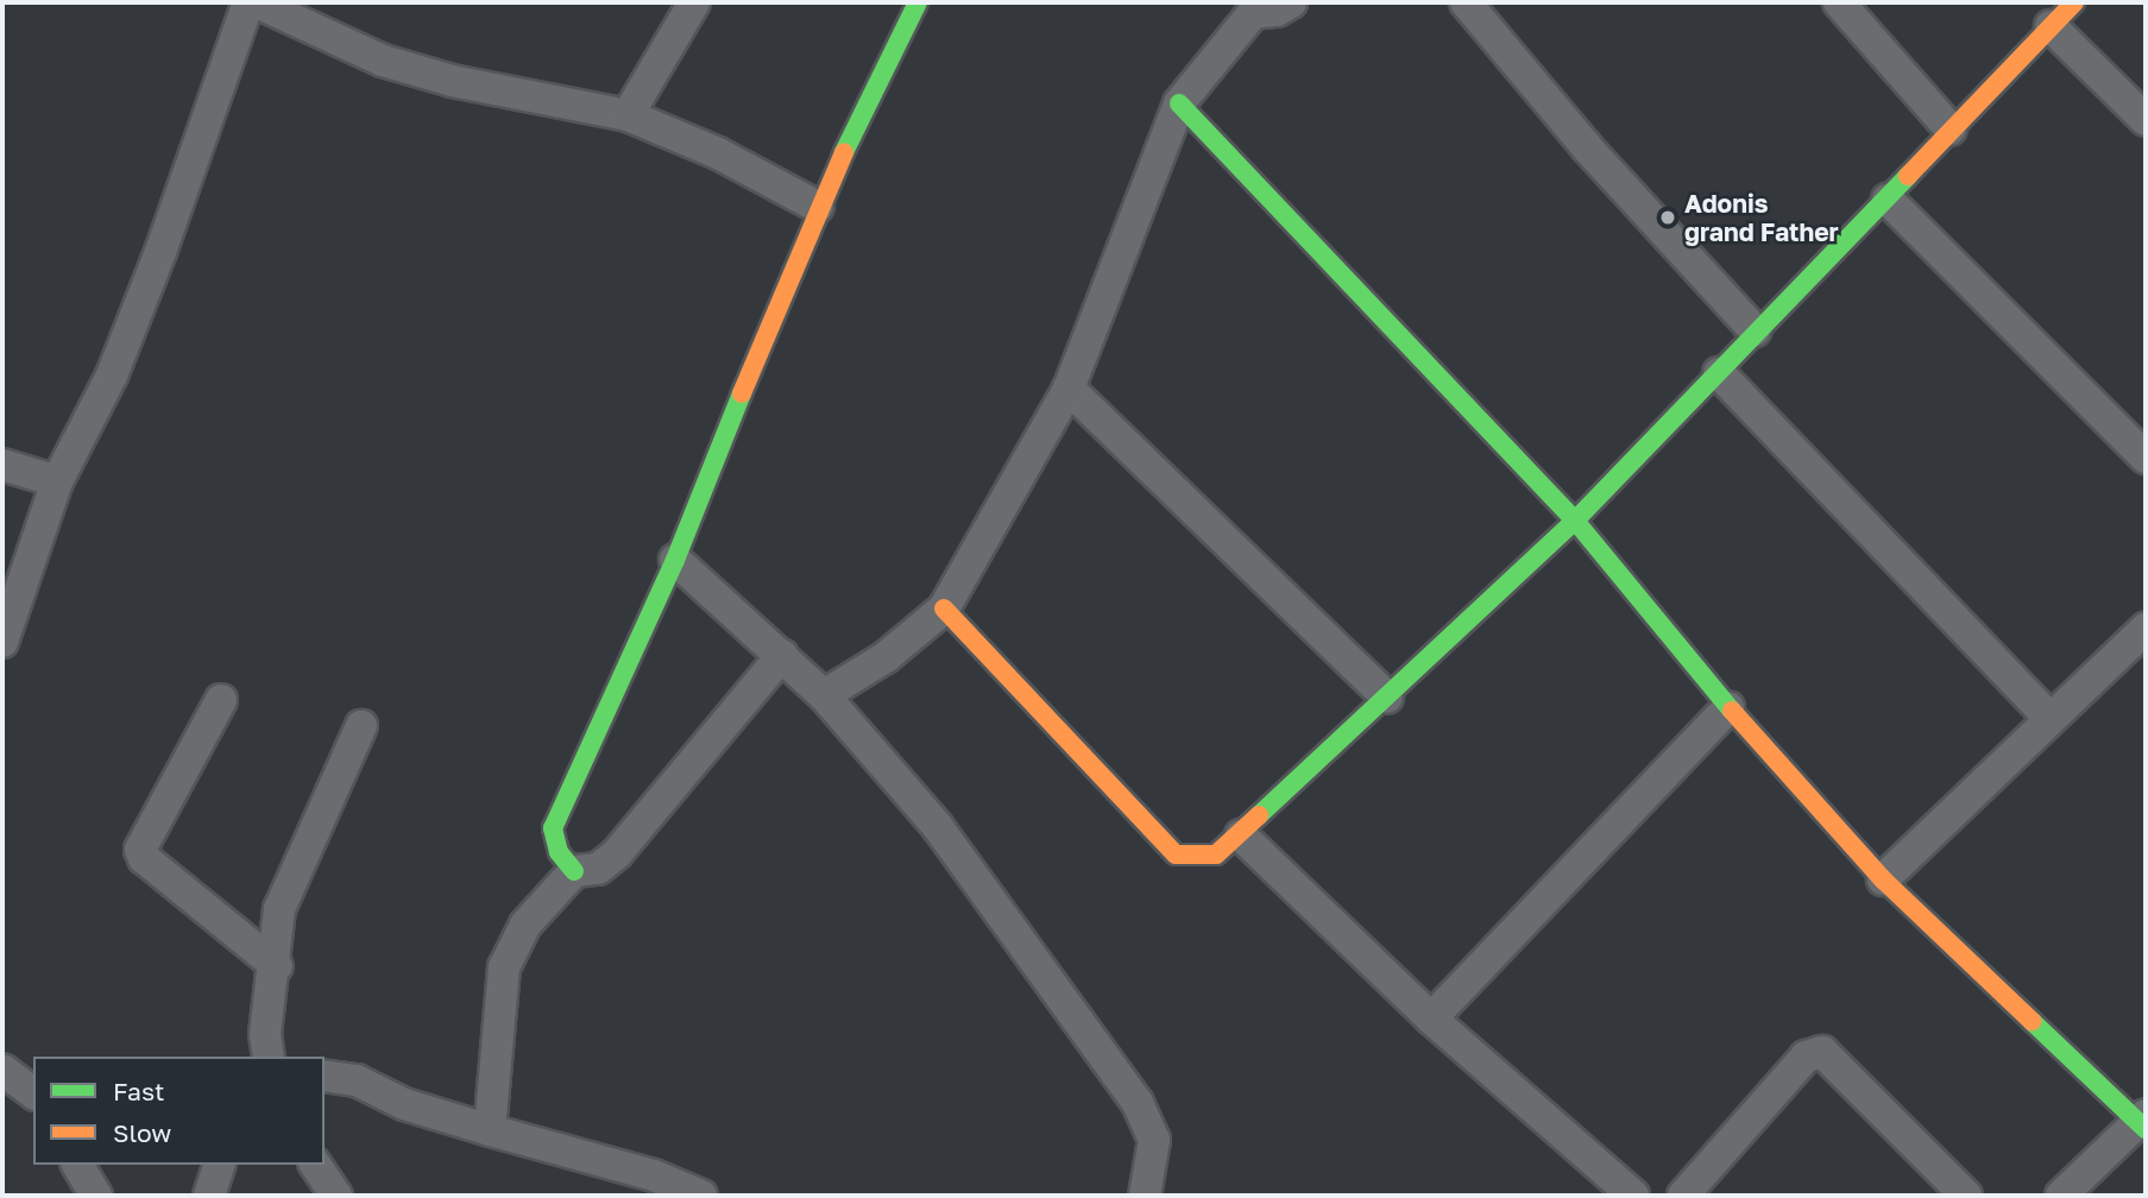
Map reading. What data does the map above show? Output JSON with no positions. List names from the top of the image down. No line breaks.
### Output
{"places":["Adonis grand Father"],"legend":["Fast","Slow"]}
